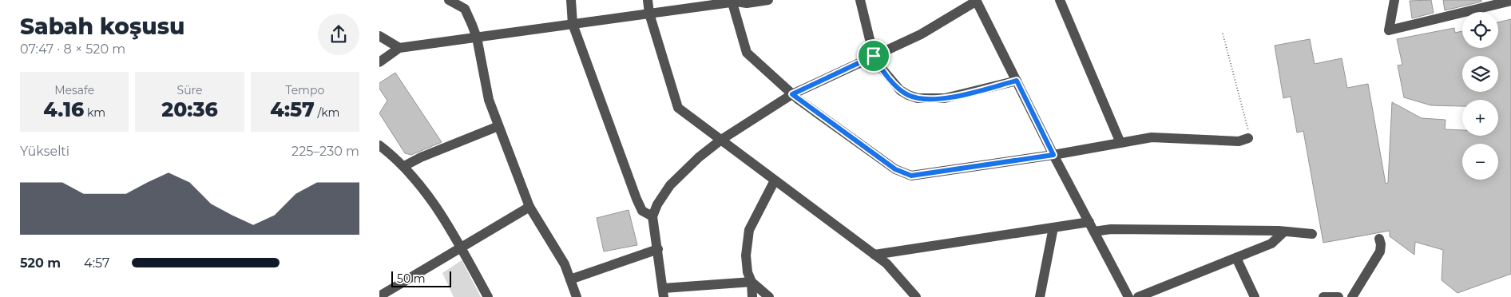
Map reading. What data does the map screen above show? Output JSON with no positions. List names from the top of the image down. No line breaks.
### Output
{"scale_bar":"50 m","page":{"heading":["Sabah koşusu","07:47 · 8 × 520 m"],"map_buttons":["+","−"],"stats":[["Mesafe","4.16 km"],["Süre","20:36"],["Tempo","4:57 /km"]],"chart":["Yükselti","225–230 m"],"list":[{"name":"520 m","note":"4:57"}],"scale":"50 m"}}
